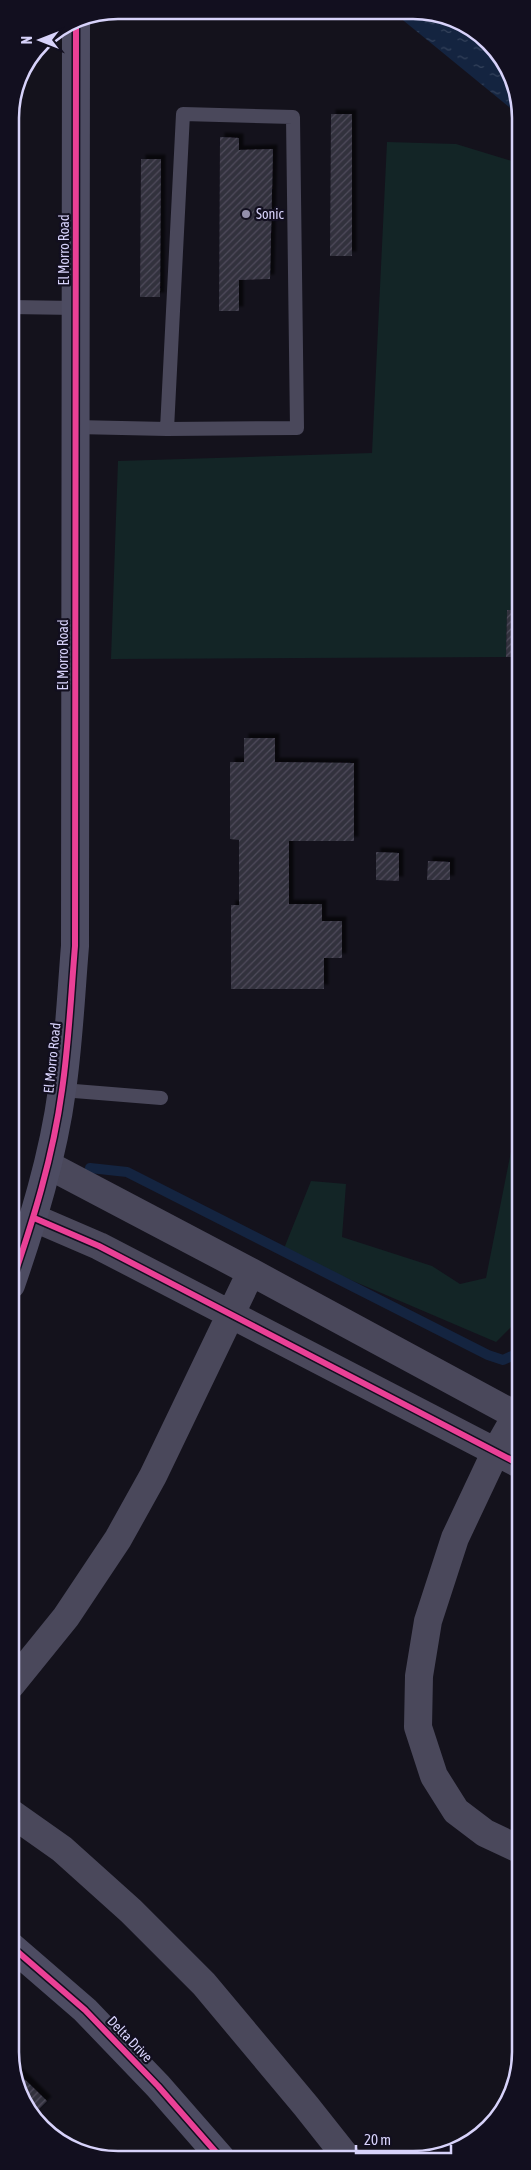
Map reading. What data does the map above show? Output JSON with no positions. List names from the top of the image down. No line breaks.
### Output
{"streets":{"street":["El Morro Road","Delta Drive"]},"places":["Sonic"],"scale_bar":"20 m","north":"left"}
